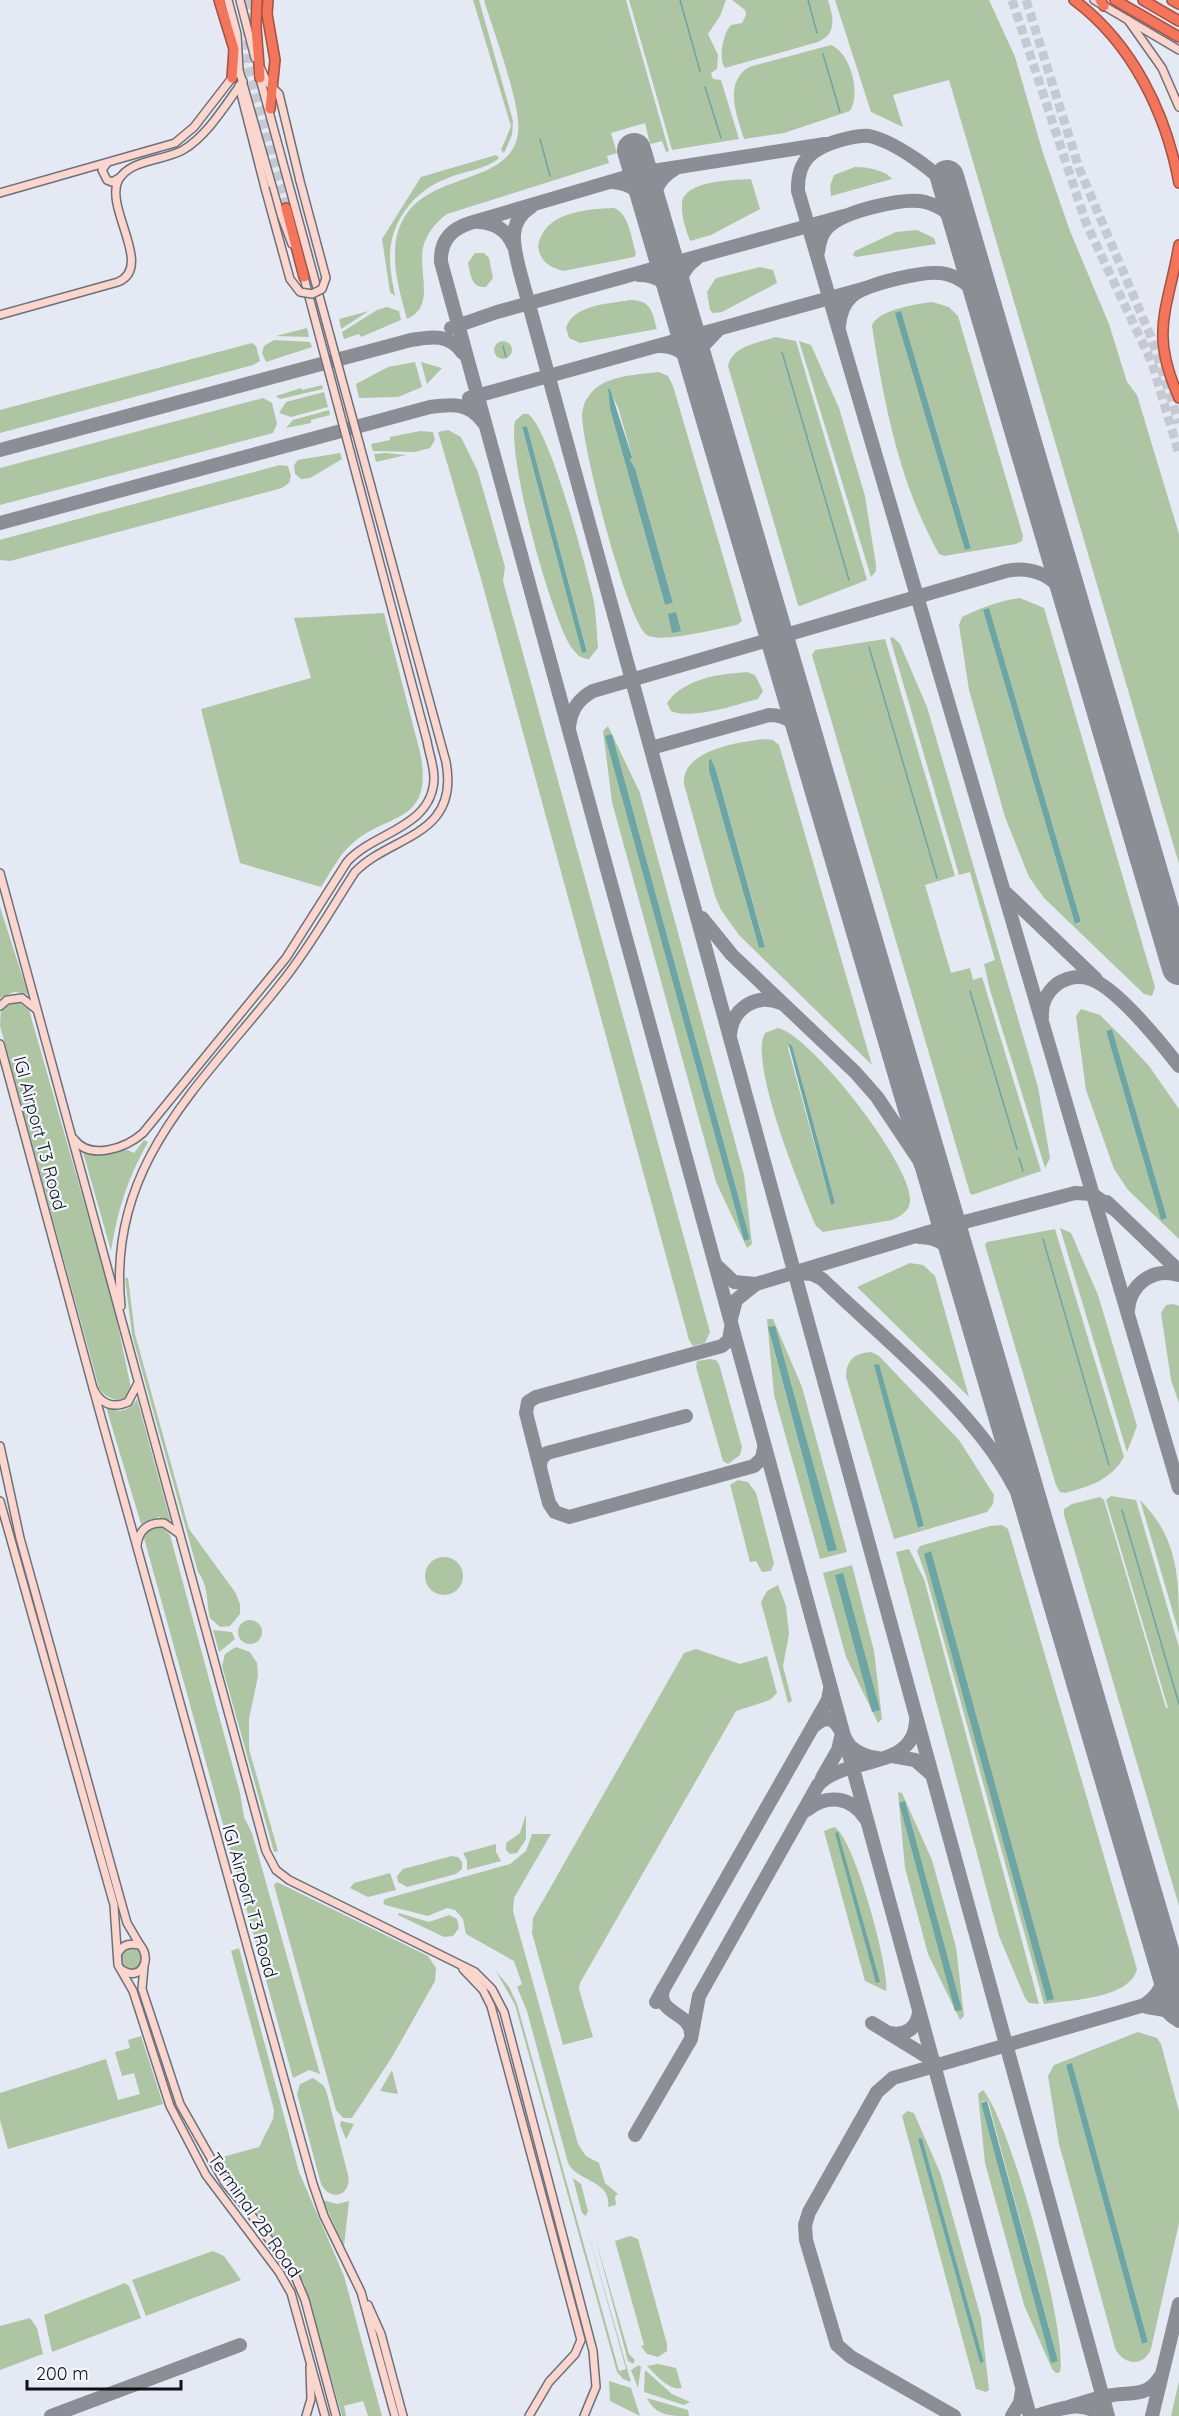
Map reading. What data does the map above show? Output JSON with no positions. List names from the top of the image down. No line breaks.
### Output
{"streets":{"main road":["IGI Airport T3 Road","Terminal 2B Road"]},"scale_bar":"200 m"}
